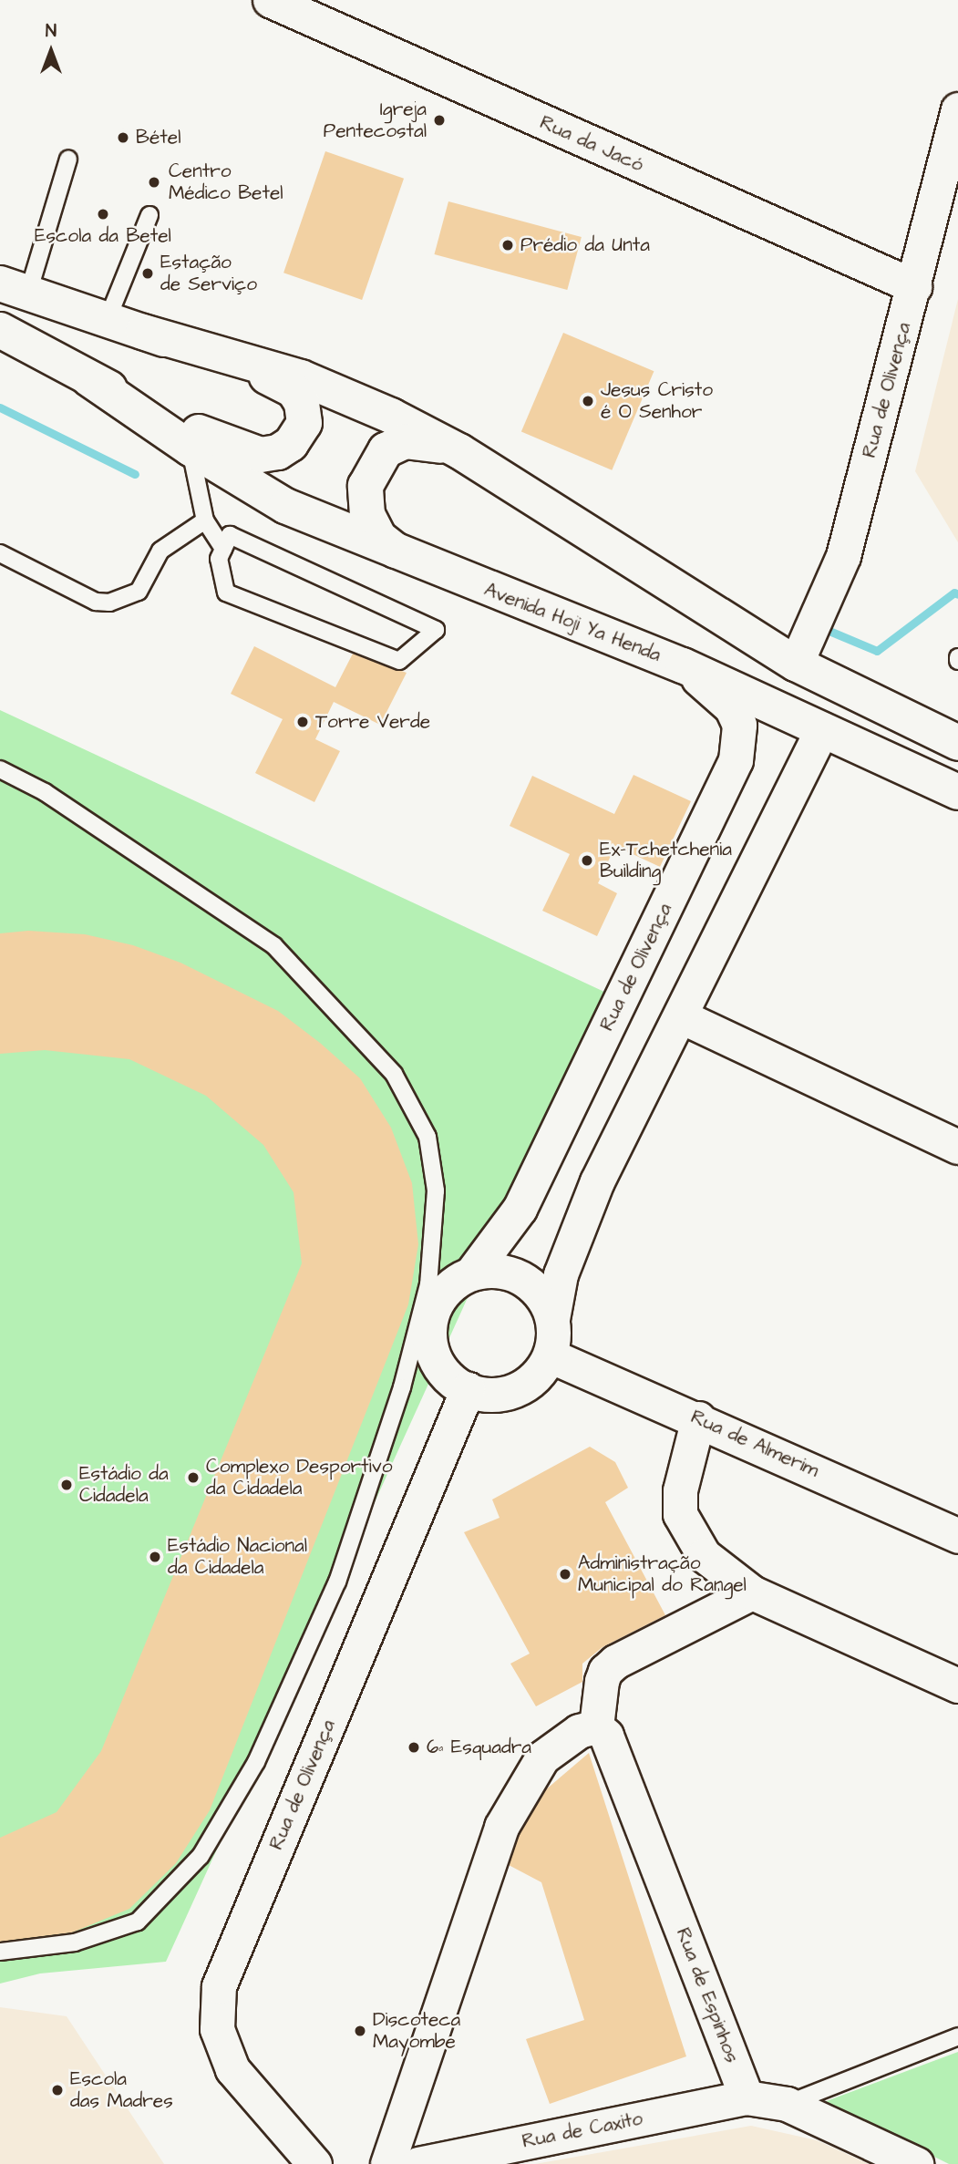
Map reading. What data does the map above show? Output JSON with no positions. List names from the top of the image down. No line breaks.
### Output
{"streets":{"main road":["Avenida Hoji Ya Henda"],"street":["Rua da Jacó","Rua de Olivença","Rua de Almerim","Rua de Espinhos","Rua de Caxito"]},"crossings":[["Rua da Jacó","Rua de Olivença"],["Rua de Olivença","Avenida Hoji Ya Henda"],["Rua de Olivença","Rua de Almerim"],["Rua de Espinhos","Rua de Caxito"]],"places":["Igreja Pentecostal","Bétel","Centro Médico Betel","Escola da Betel","Prédio da Unta","Estação de Serviço","Jesus Cristo é O Senhor","Torre Verde","Ex-Tchetchenia Building","Complexo Desportivo da Cidadela","Estádio da Cidadela","Estádio Nacional da Cidadela","Administração Municipal do Rangel","6ª Esquadra","Discoteca Mayombe","Escola das Madres"],"north":"top"}
